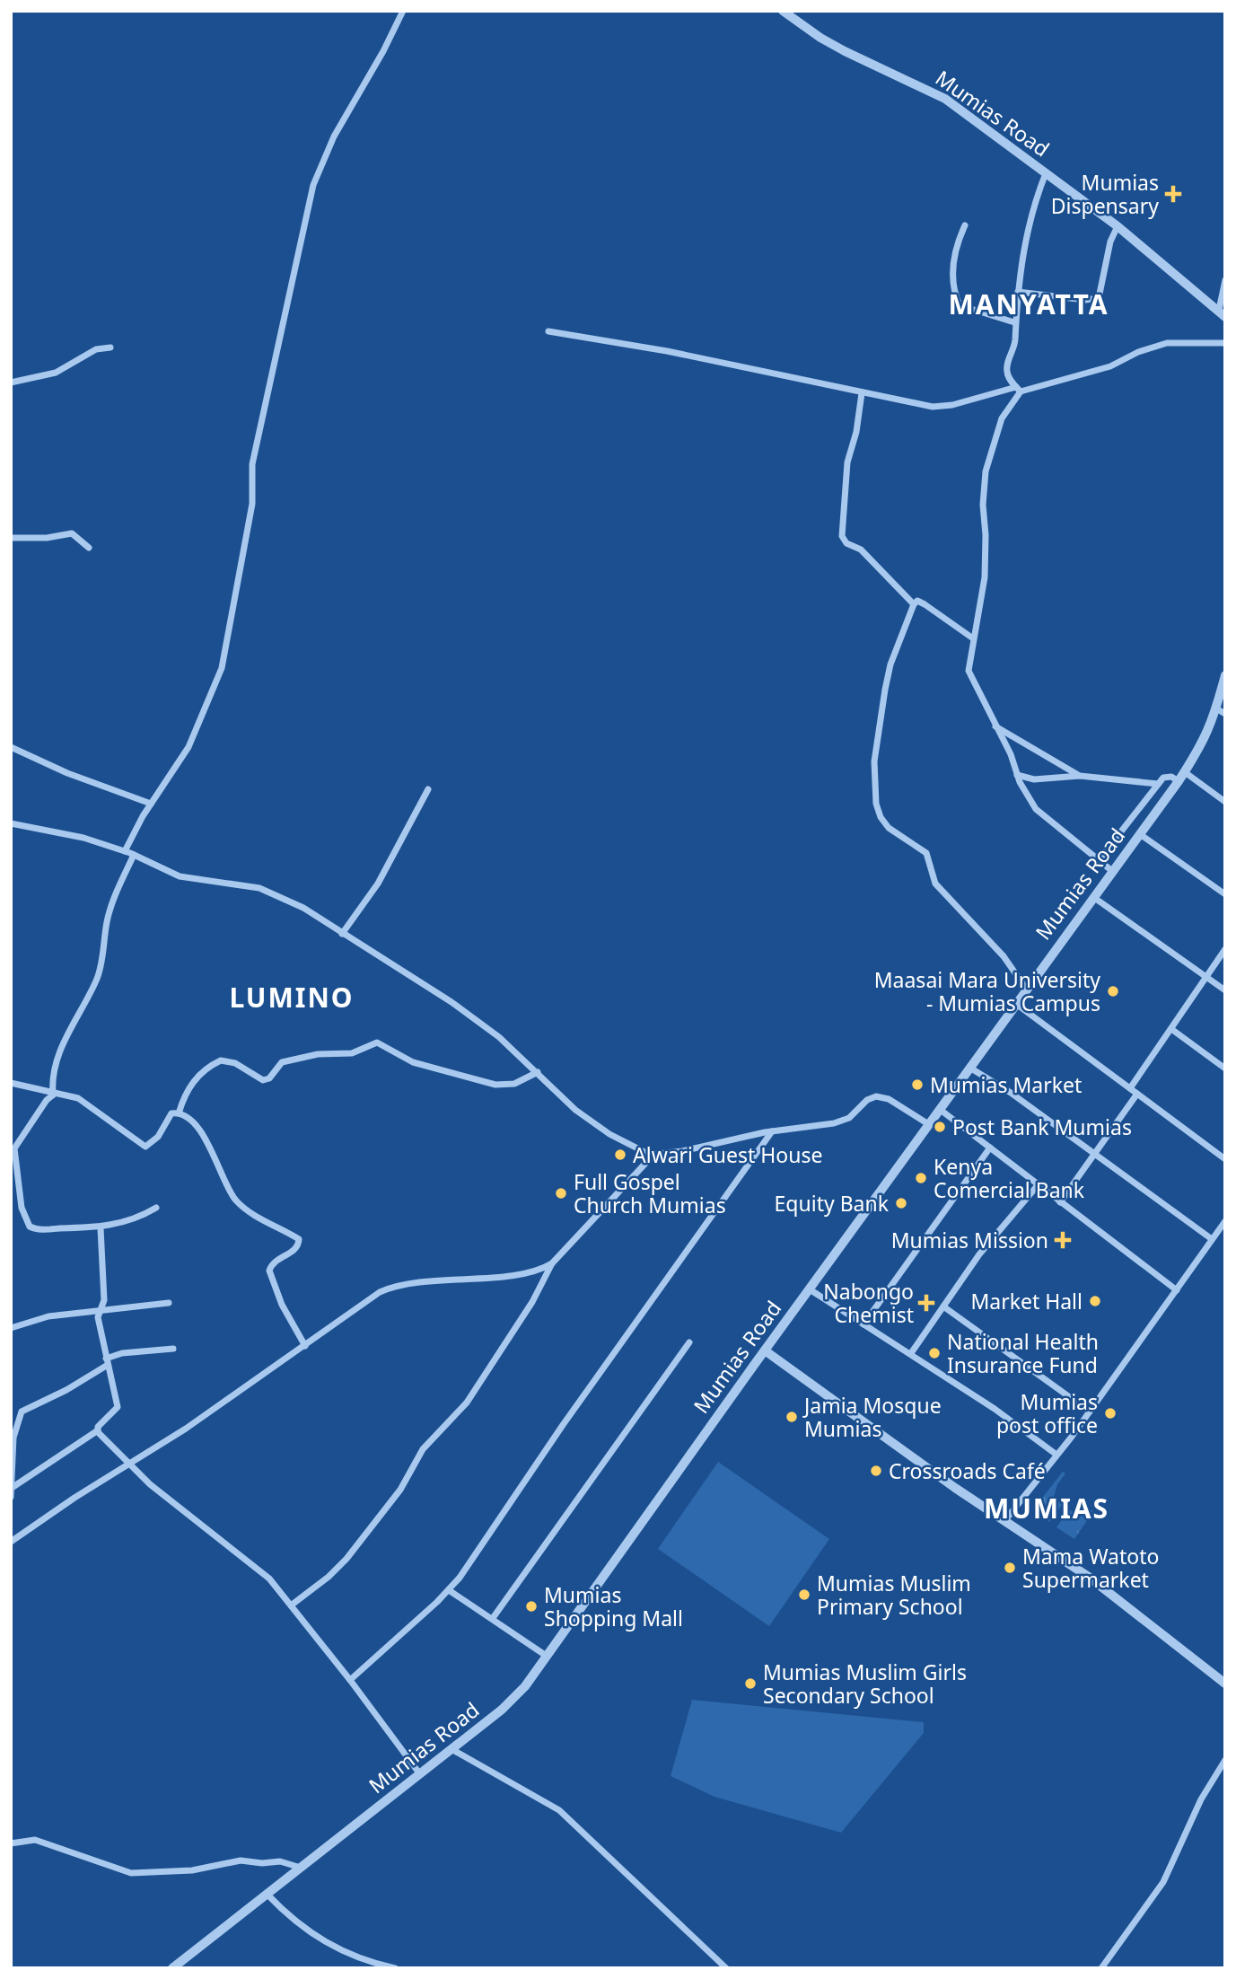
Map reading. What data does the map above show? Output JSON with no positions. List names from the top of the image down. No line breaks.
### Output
{"streets":{"street":["Mumias Road"]},"districts":["MANYATTA","LUMINO","MUMIAS"],"places":{"health":["Mumias Dispensary","Mumias Mission","Nabongo Chemist"],"other":["Maasai Mara University - Mumias Campus","Mumias Market","Post Bank Mumias","Alwari Guest House","Kenya Comercial Bank","Full Gospel Church Mumias","Equity Bank","Market Hall","National Health Insurance Fund","Mumias post office","Jamia Mosque Mumias","Crossroads Café","Mama Watoto Supermarket","Mumias Muslim Primary School","Mumias Shopping Mall","Mumias Muslim Girls Secondary School"]}}
